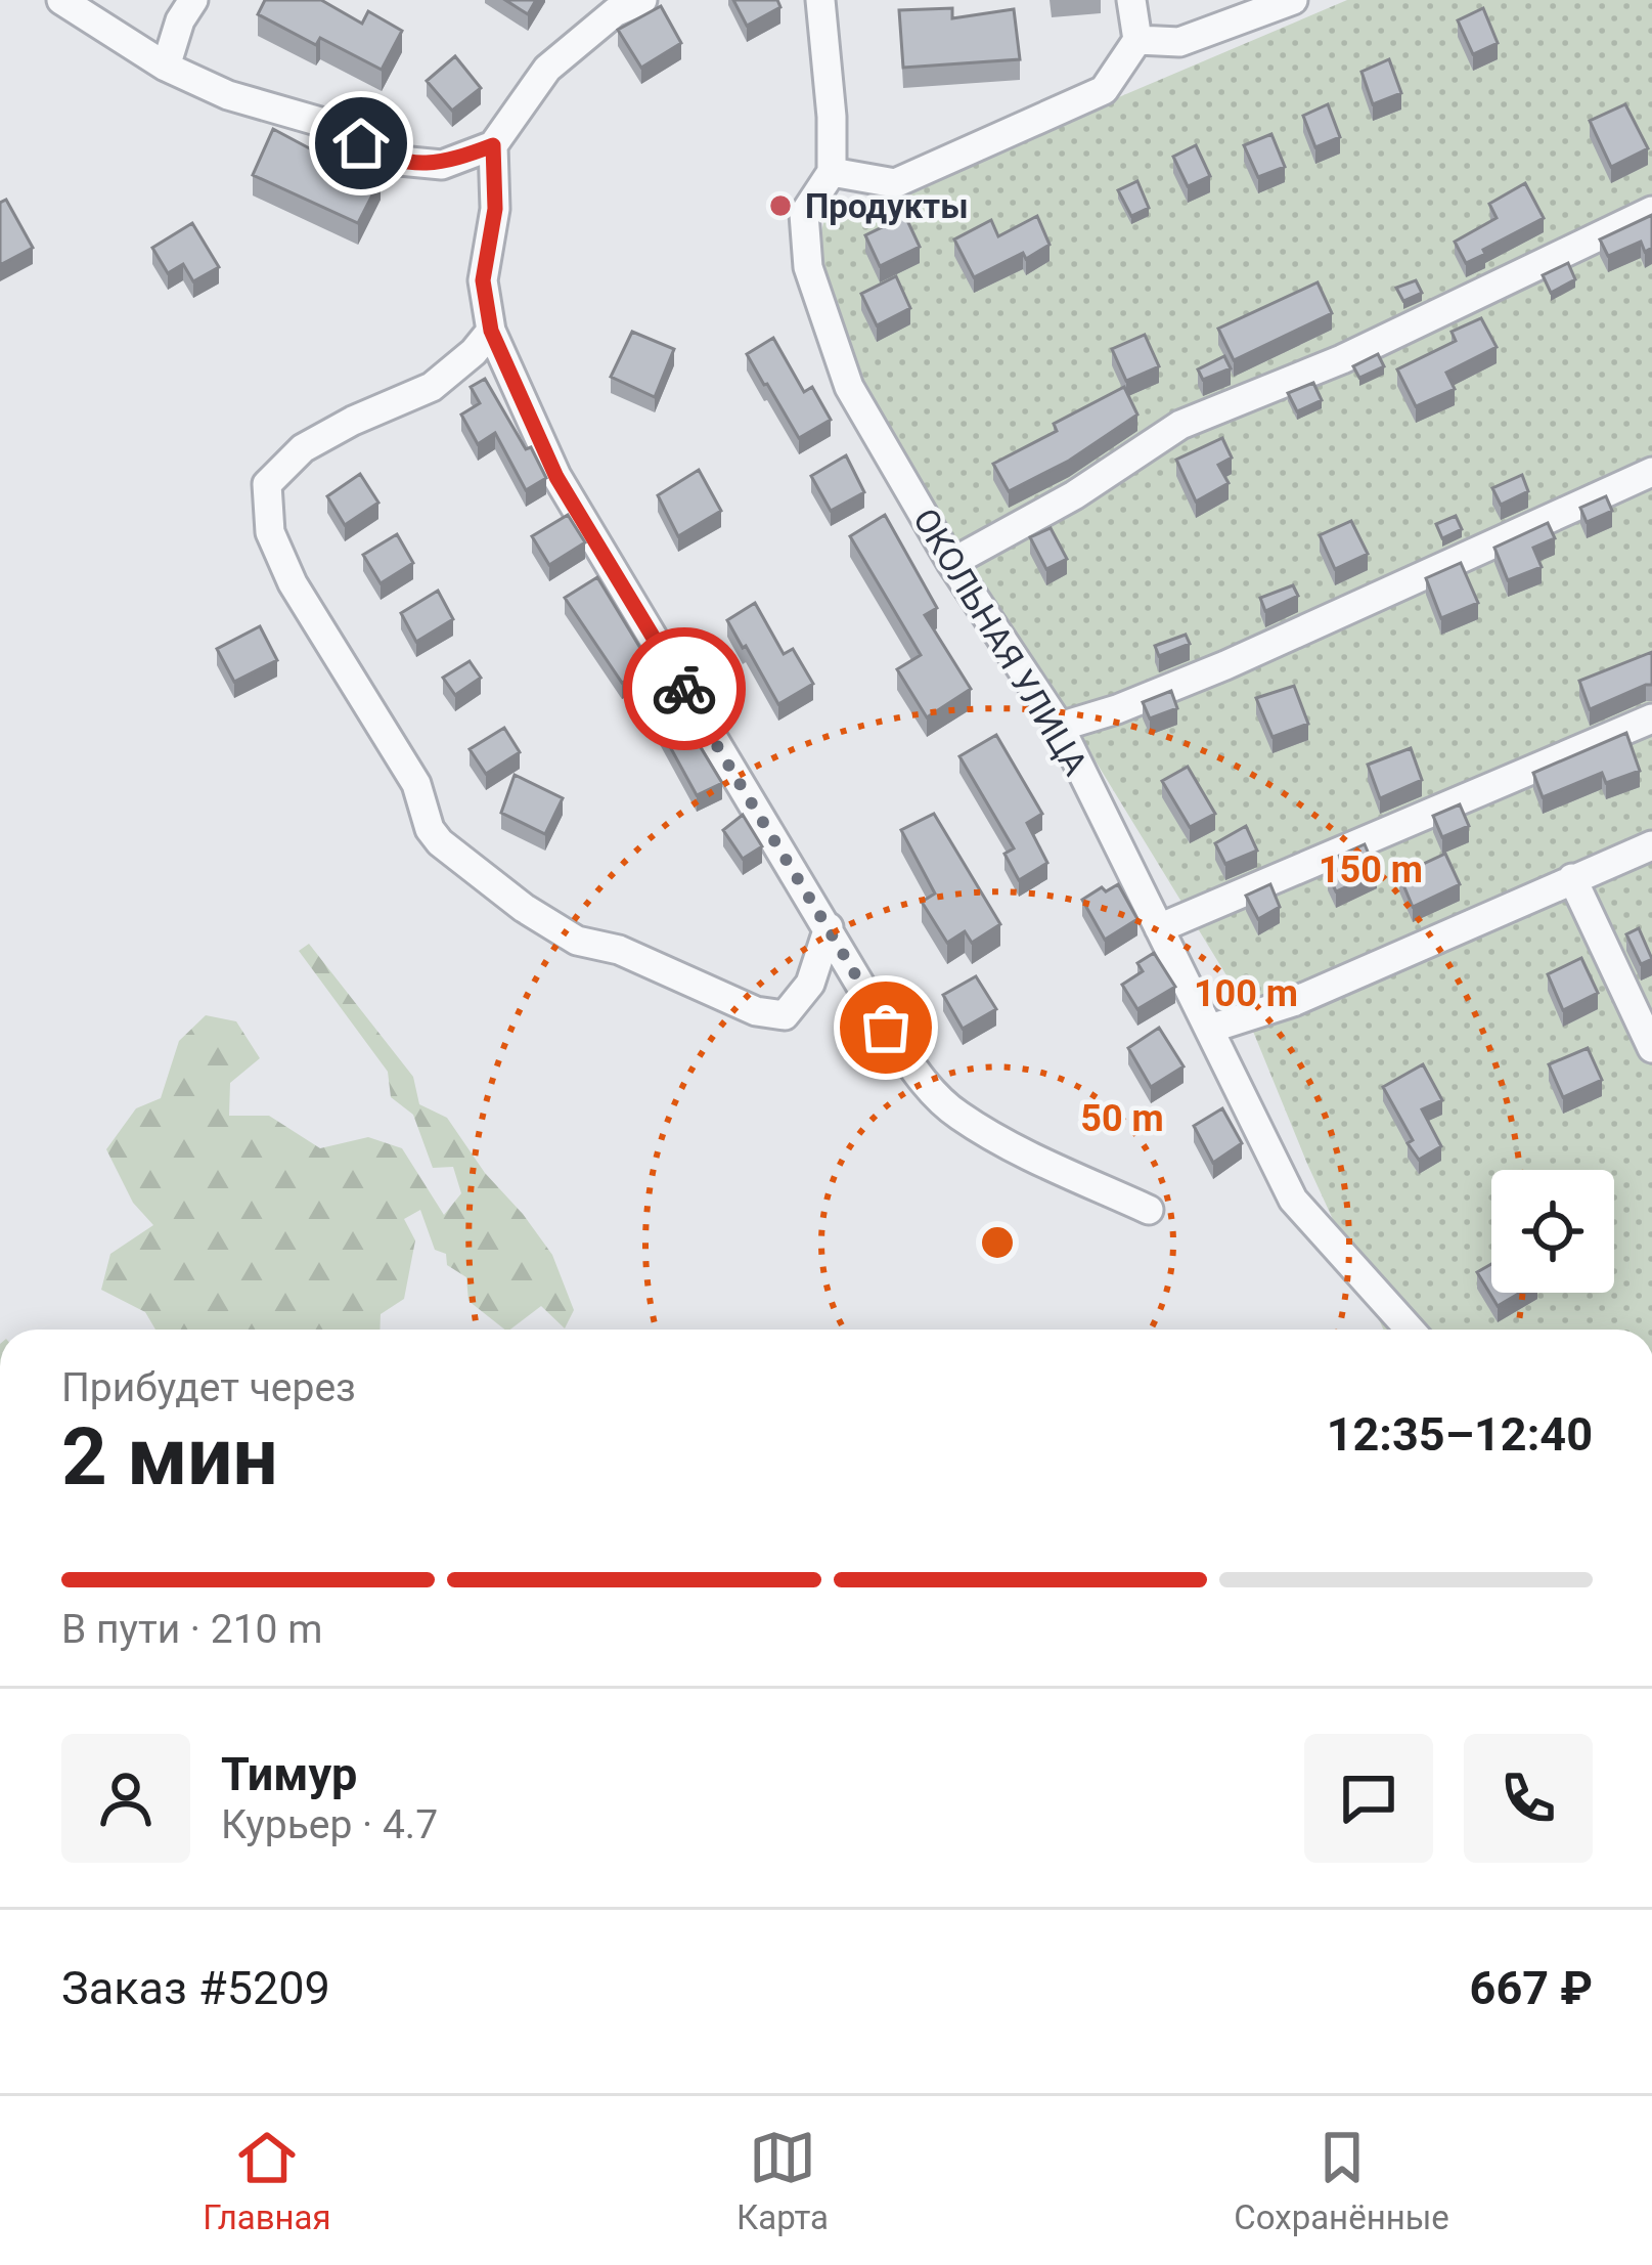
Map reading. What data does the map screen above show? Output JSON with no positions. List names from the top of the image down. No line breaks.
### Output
{"streets":{"street":["ОКОЛЬНАЯ УЛИЦА"]},"places":["Продукты"],"page":{"heading":["2 мин","Прибудет через","12:35–12:40"],"panel":["Тимур","Курьер · 4.7","Заказ #5209","667 ₽"],"bar":"В пути · 210 m","tabs":["Главная","Карта","Сохранённые"]},"rings":["150 m","100 m","50 m"]}
